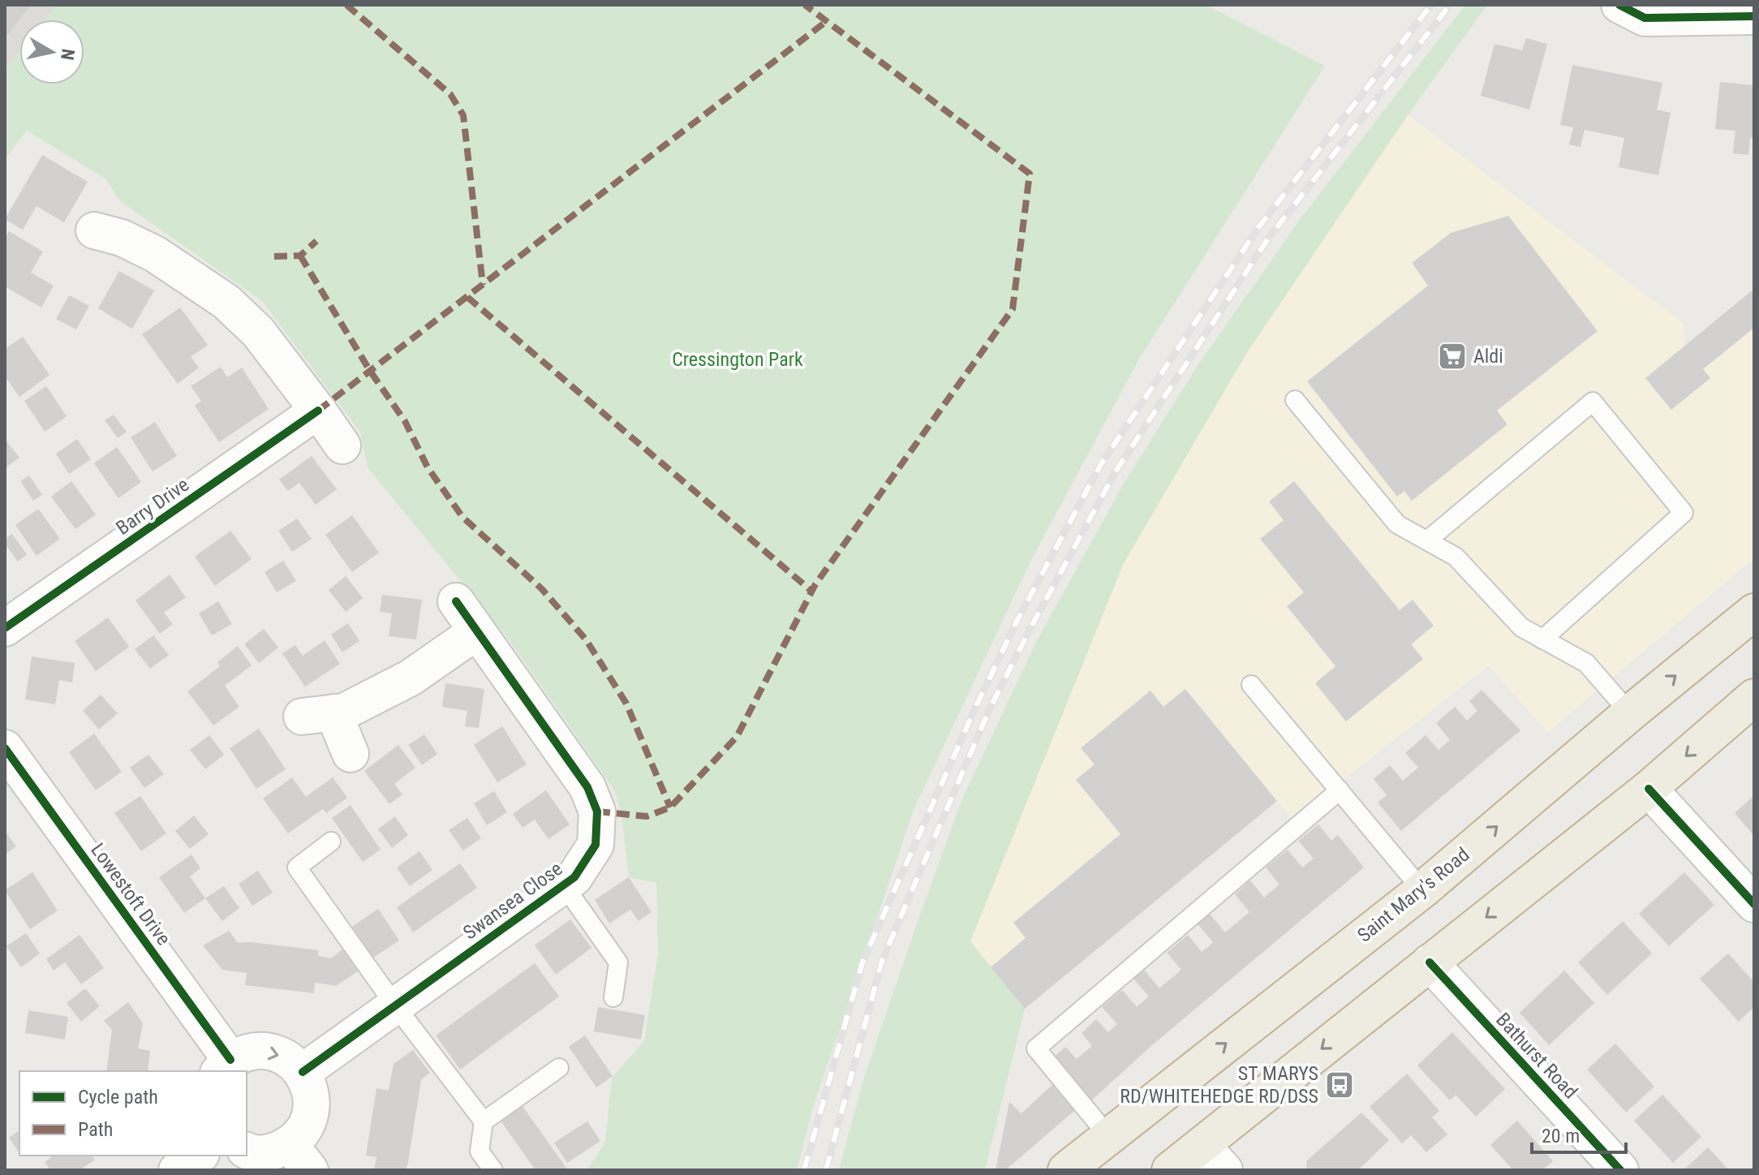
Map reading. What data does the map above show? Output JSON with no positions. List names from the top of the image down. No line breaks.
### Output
{"streets":{"highway":["Saint Mary's Road"],"street":["Barry Drive","Lowestoft Drive","Swansea Close","Bathurst Road"]},"parks":["Cressington Park"],"places":{"supermarket":["Aldi"],"bus stop":["ST MARYS RD/WHITEHEDGE RD/DSS"]},"legend":["Cycle path","Path"],"scale_bar":"20 m","north":"right"}
